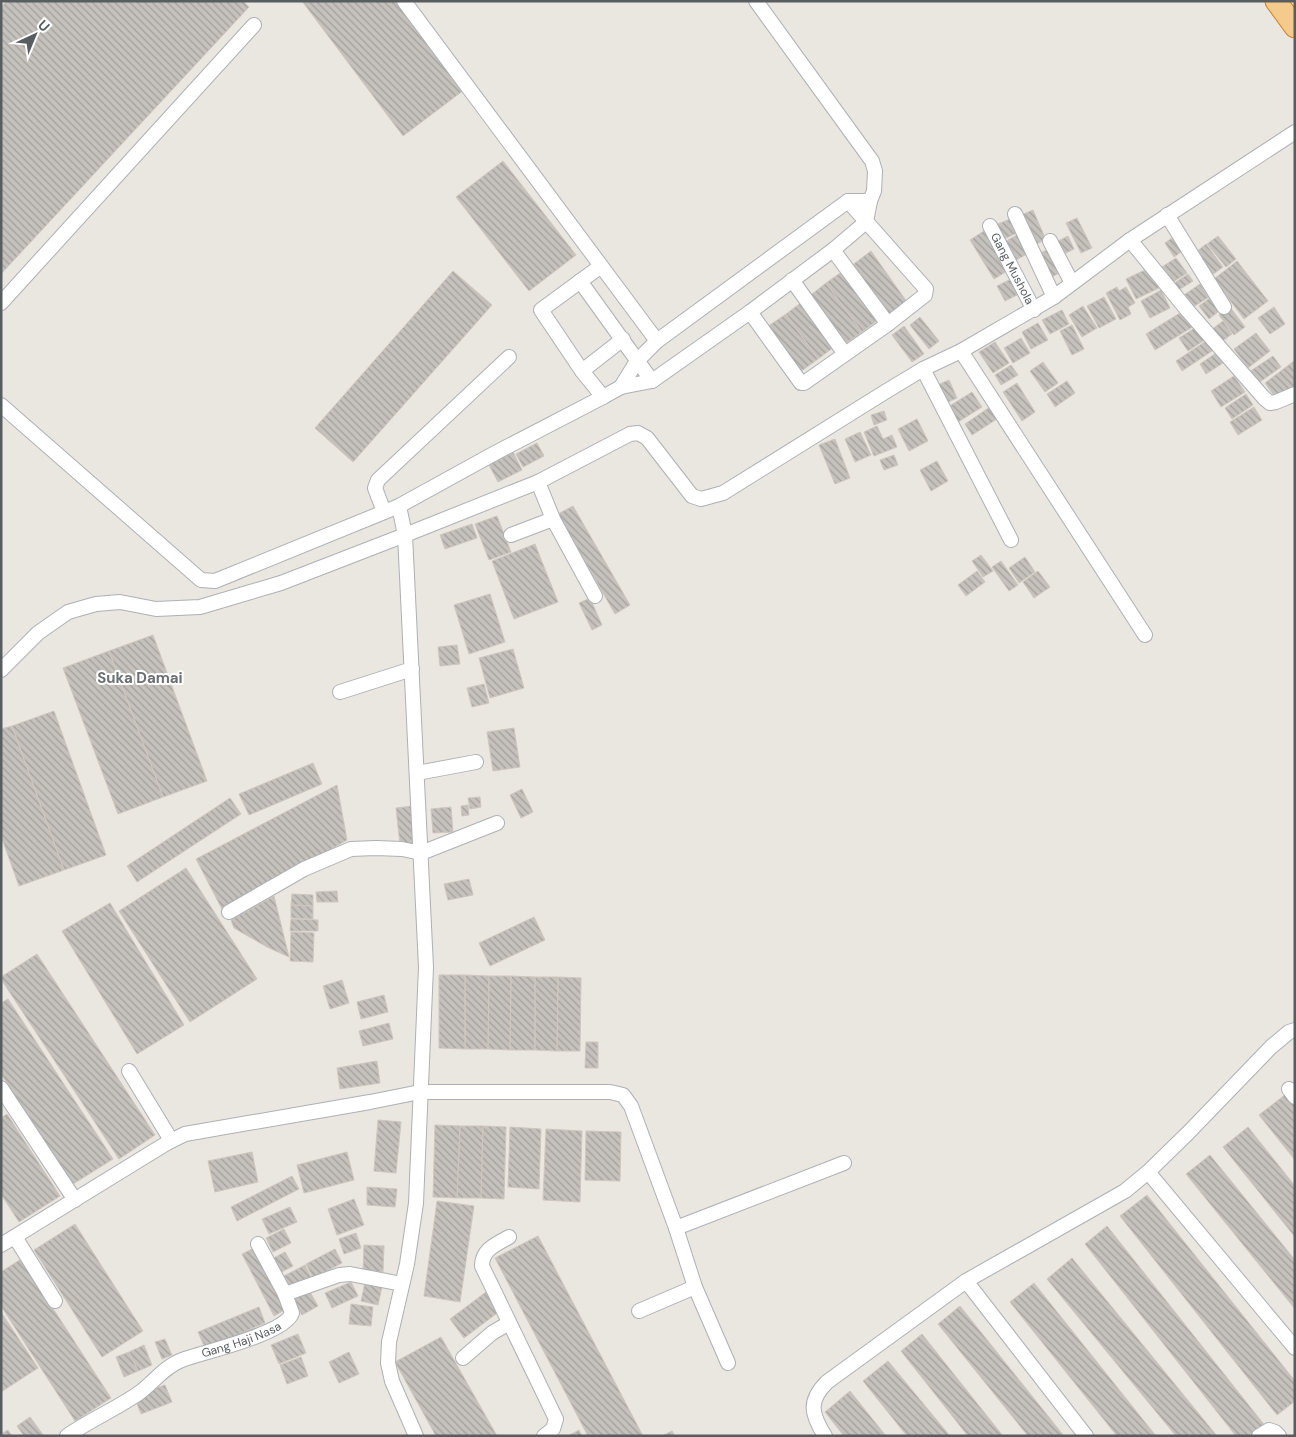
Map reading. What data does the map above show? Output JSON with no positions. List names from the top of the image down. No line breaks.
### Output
{"streets":{"street":["Gang Mushola","Gang Haji Nasa"]},"districts":["Suka Damai"],"north":"top right"}
